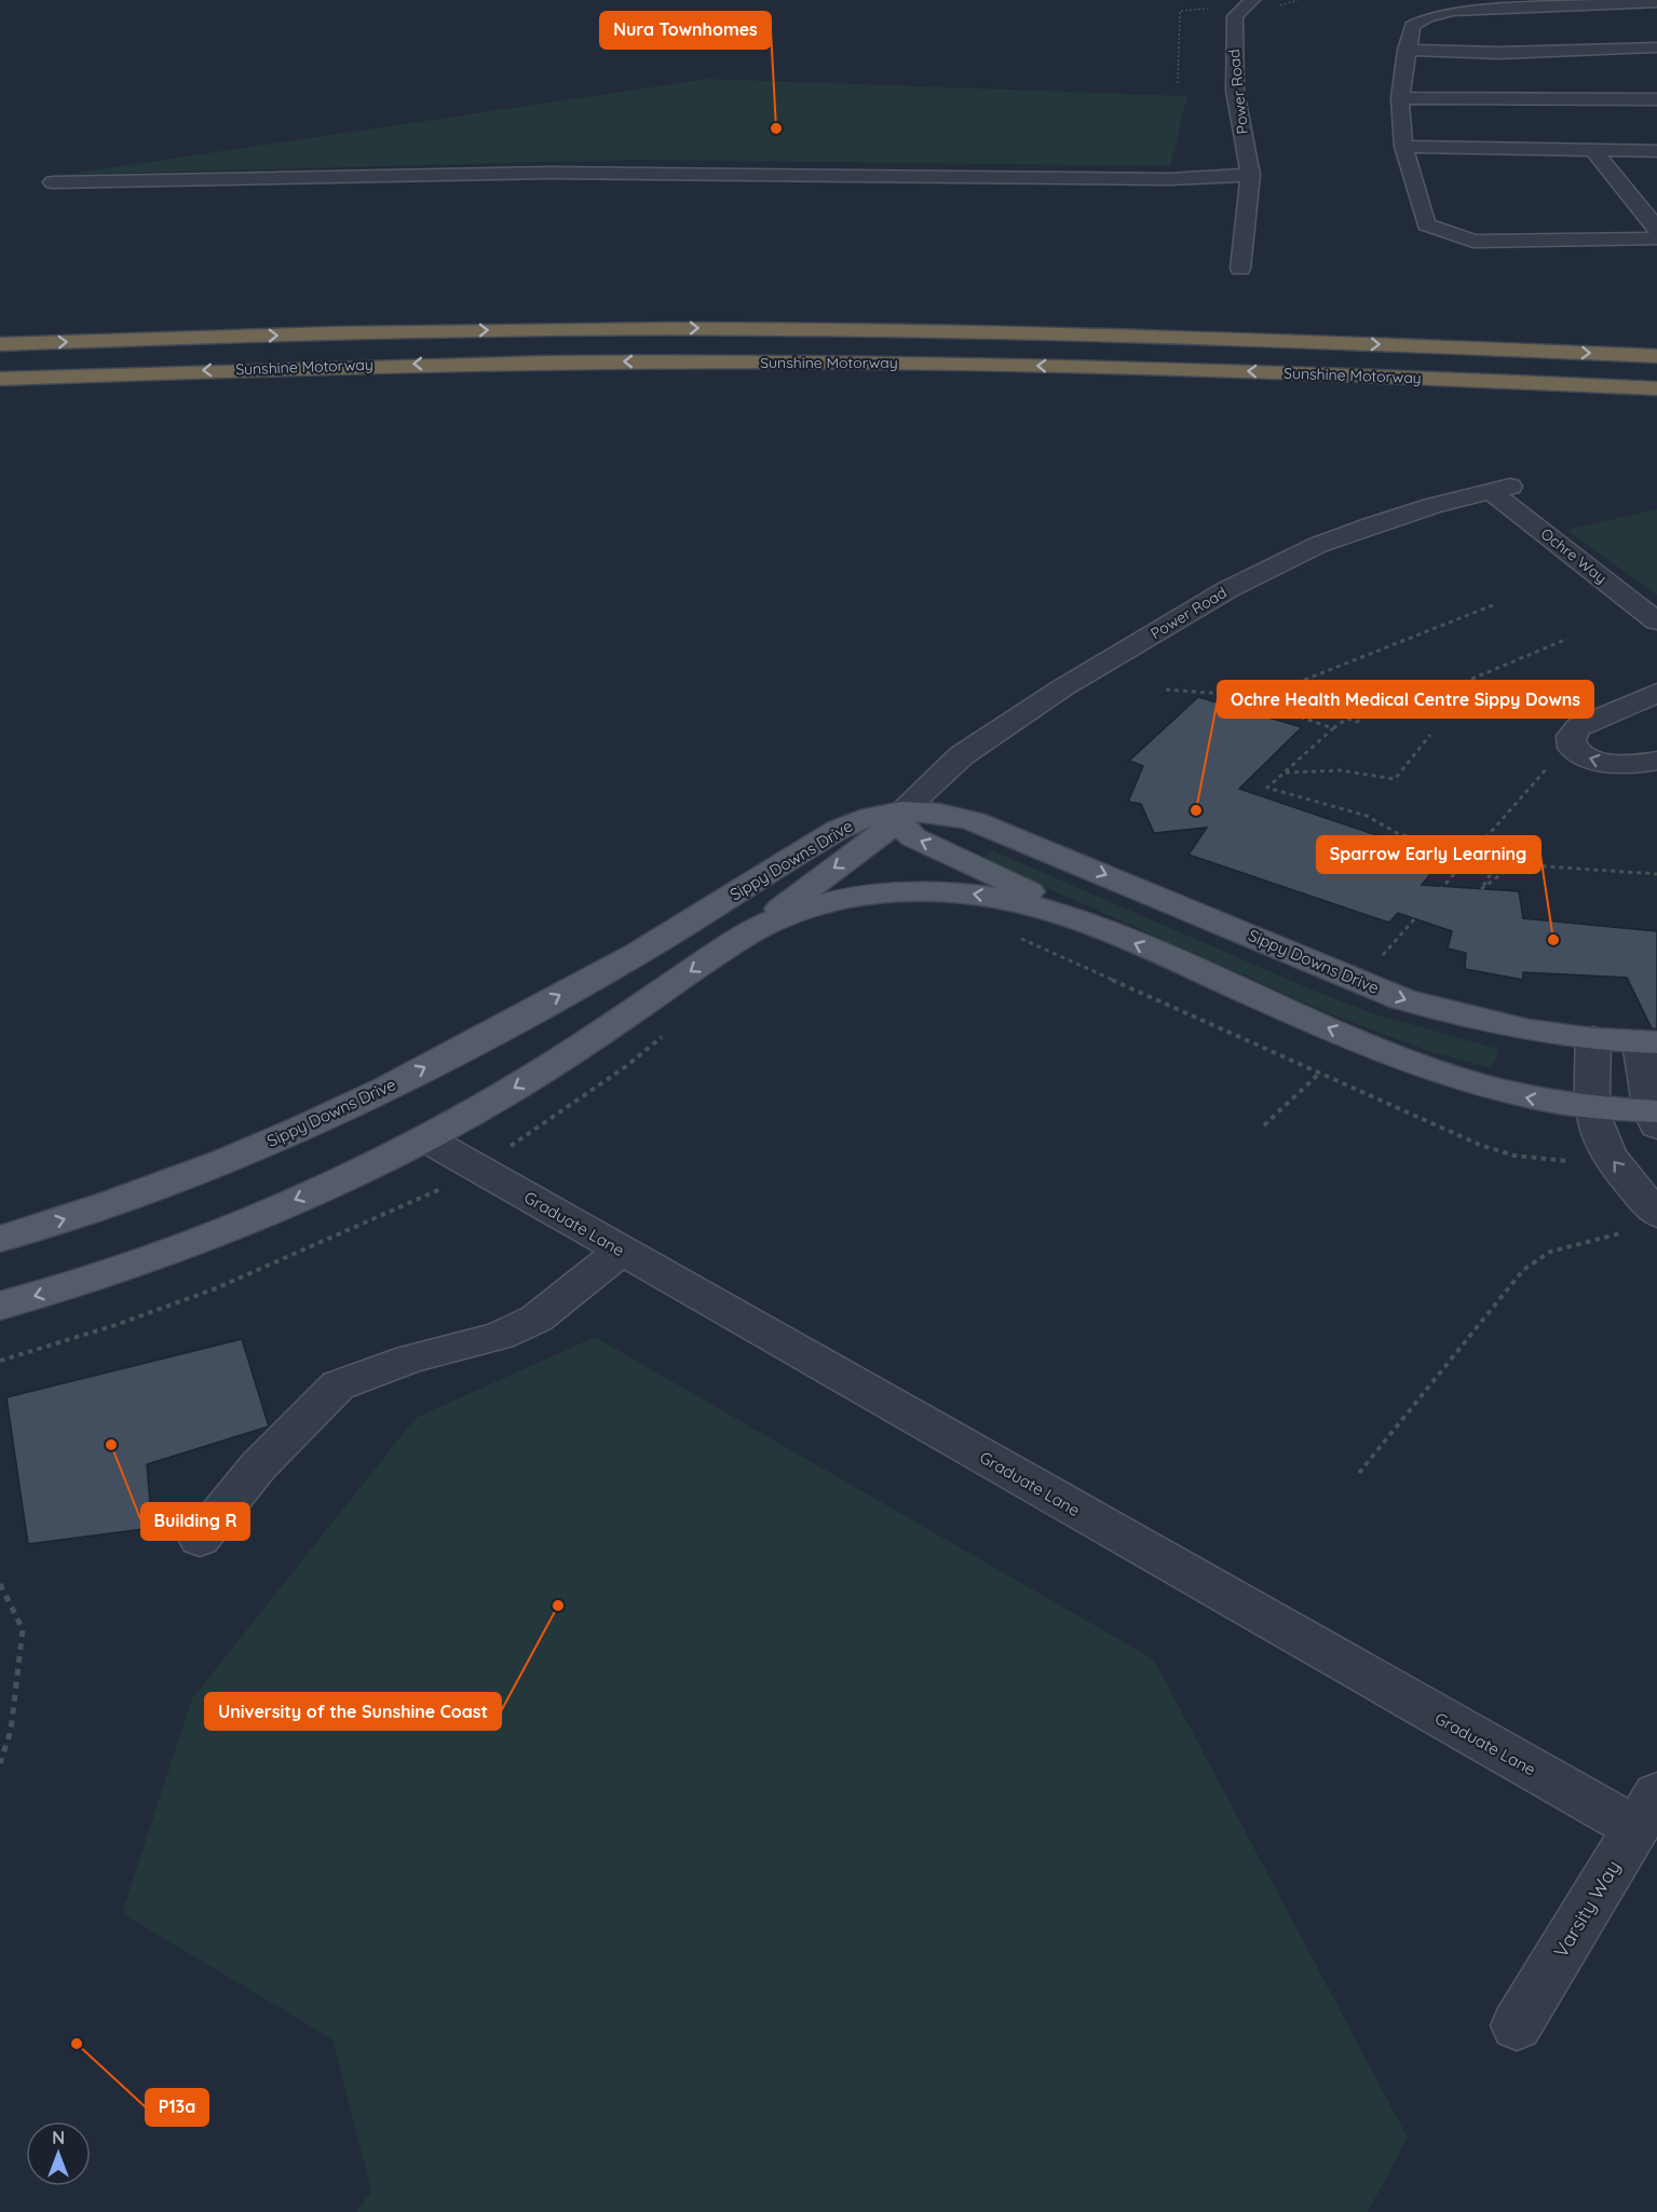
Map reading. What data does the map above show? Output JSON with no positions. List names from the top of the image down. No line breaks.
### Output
{"streets":{"highway":["Sunshine Motorway"],"main road":["Sippy Downs Drive"],"street":["Power Road","Ochre Way","Graduate Lane","Varsity Way"]},"crossings":[["Power Road","Ochre Way"],["Power Road","Sippy Downs Drive"],["Graduate Lane","Varsity Way"]],"places":["Nura Townhomes","Ochre Health Medical Centre Sippy Downs","Sparrow Early Learning","Building R","University of the Sunshine Coast","P13a"],"north":"top"}
